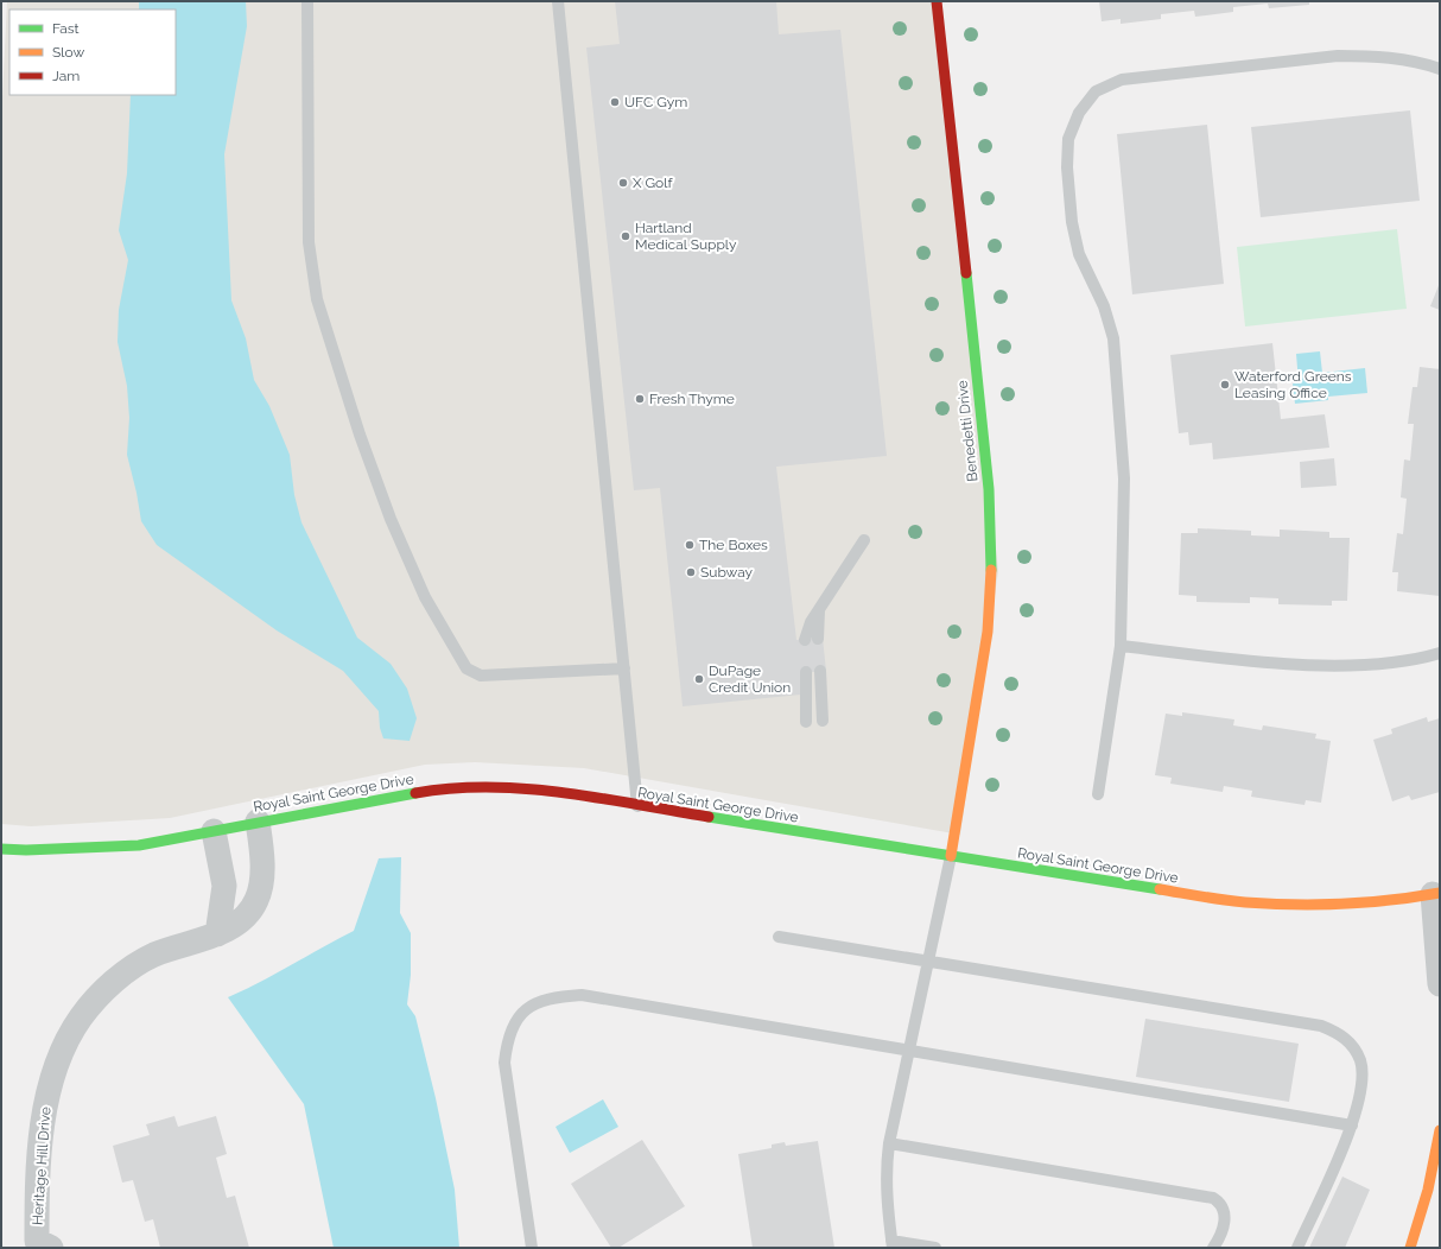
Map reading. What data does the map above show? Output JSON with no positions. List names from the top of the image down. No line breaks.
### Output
{"streets":{"street":["Benedetti Drive","Royal Saint George Drive","Heritage Hill Drive"]},"crossings":[["Benedetti Drive","Royal Saint George Drive"],["Royal Saint George Drive","Heritage Hill Drive"]],"places":["UFC Gym","X Golf","Hartland Medical Supply","Waterford Greens Leasing Office","Fresh Thyme","The Boxes","Subway","DuPage Credit Union"],"legend":["Fast","Slow","Jam"]}
